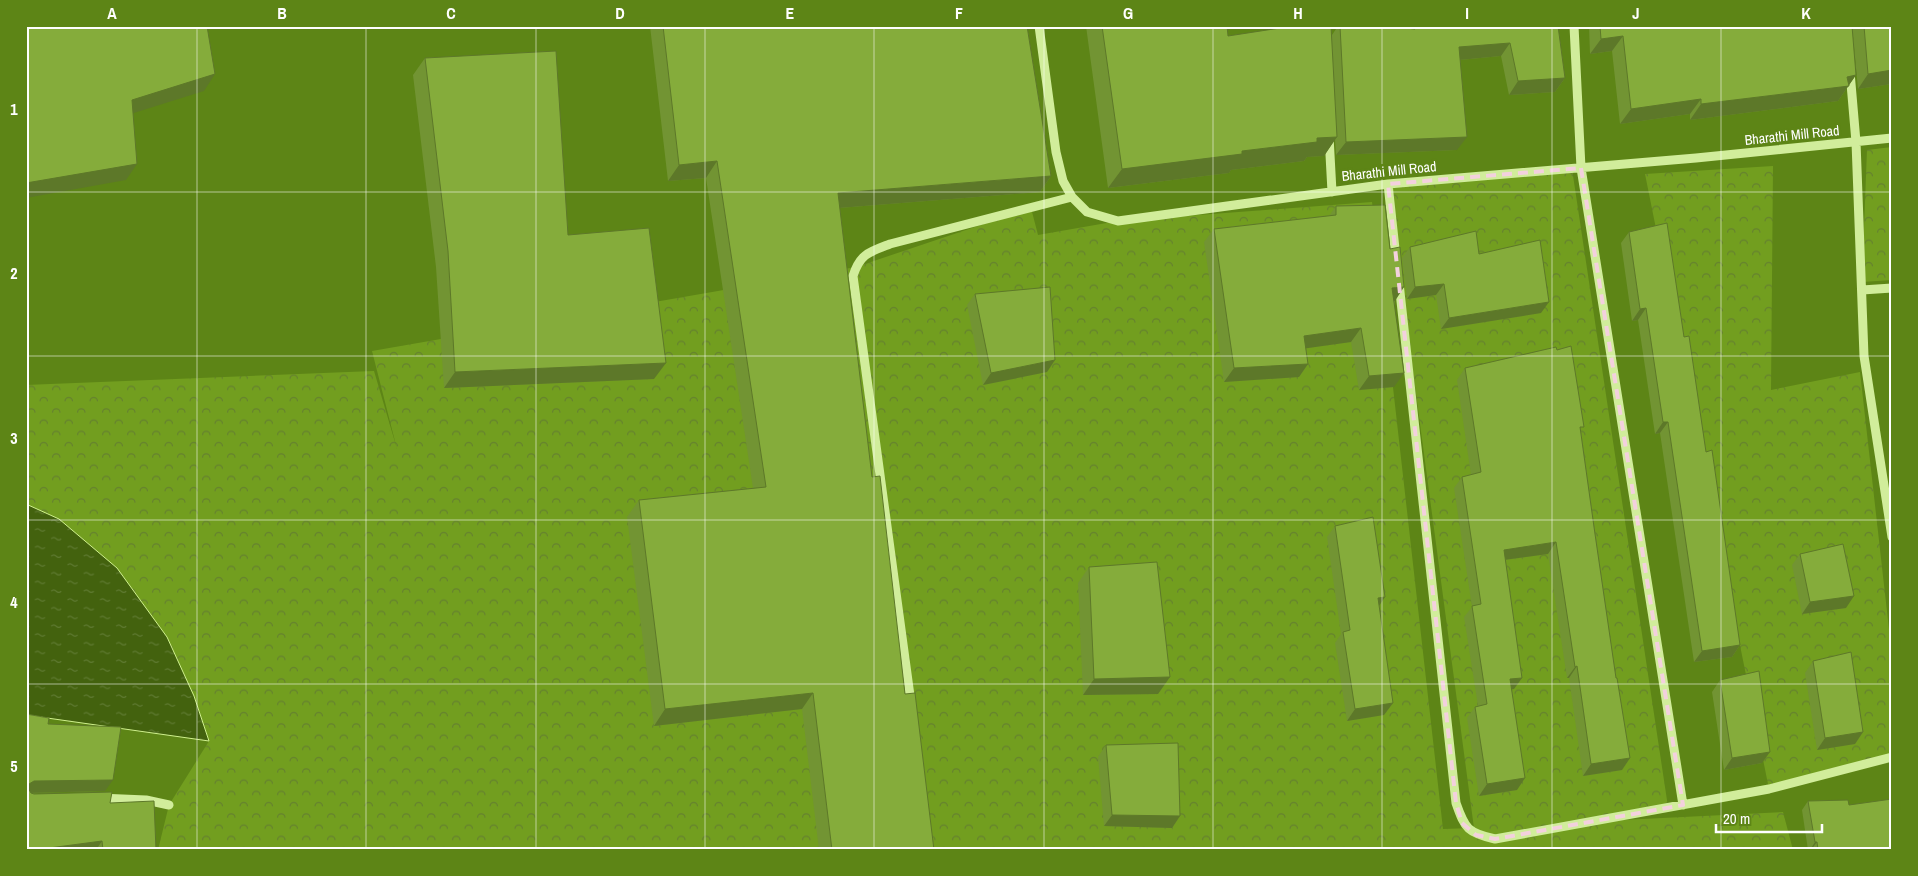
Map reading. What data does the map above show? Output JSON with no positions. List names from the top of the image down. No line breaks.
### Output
{"streets":{"street":["Bharathi Mill Road"]},"scale_bar":"20 m","grid":{"columns":["A","B","C","D","E","F","G","H","I","J","K"],"rows":["1","2","3","4","5"]}}
